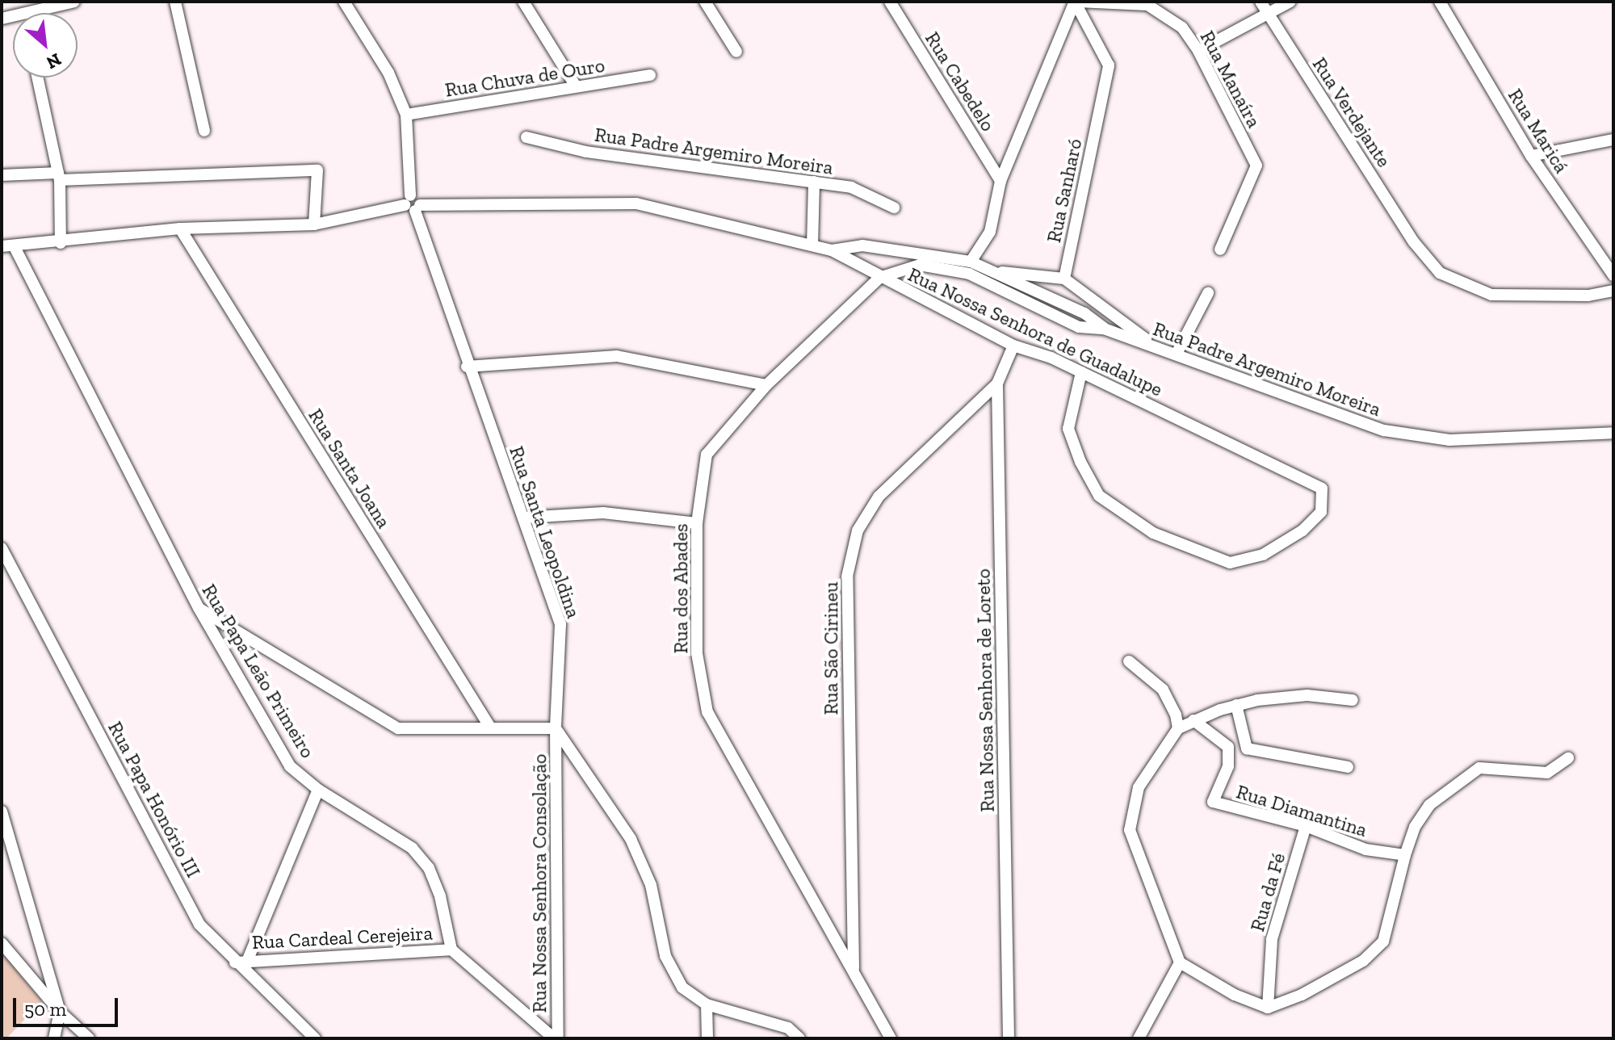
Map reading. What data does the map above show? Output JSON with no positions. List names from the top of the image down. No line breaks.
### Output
{"streets":{"street":["Rua Chuva de Ouro","Rua Manaíra","Rua Cabedelo","Rua Verdejante","Rua Maricá","Rua Padre Argemiro Moreira","Rua Sanharó","Rua Nossa Senhora de Guadalupe","Rua Santa Joana","Rua Santa Leopoldina","Rua dos Abades","Rua São Cirineu","Rua Papa Leão Primeiro","Rua Nossa Senhora de Loreto","Rua Papa Honório III","Rua Diamantina","Rua Nossa Senhora Consolação","Rua da Fé","Rua Cardeal Cerejeira"]},"crossings":[["Rua Chuva de Ouro","Rua Santa Leopoldina"],["Rua Manaíra","Rua Sanharó"],["Rua Padre Argemiro Moreira","Rua Sanharó"],["Rua Padre Argemiro Moreira","Rua Nossa Senhora de Guadalupe"],["Rua Padre Argemiro Moreira","Rua dos Abades"],["Rua Nossa Senhora de Guadalupe","Rua Santa Joana"],["Rua Nossa Senhora de Guadalupe","Rua Santa Leopoldina"],["Rua Nossa Senhora de Guadalupe","Rua dos Abades"],["Rua Nossa Senhora de Guadalupe","Rua Papa Leão Primeiro"],["Rua Nossa Senhora de Guadalupe","Rua Nossa Senhora de Loreto"],["Rua Santa Leopoldina","Rua Nossa Senhora Consolação"],["Rua dos Abades","Rua São Cirineu"],["Rua São Cirineu","Rua Nossa Senhora de Loreto"],["Rua Papa Leão Primeiro","Rua Cardeal Cerejeira"],["Rua Papa Honório III","Rua Cardeal Cerejeira"],["Rua Diamantina","Rua da Fé"]],"scale_bar":"50 m","north":"bottom right"}
